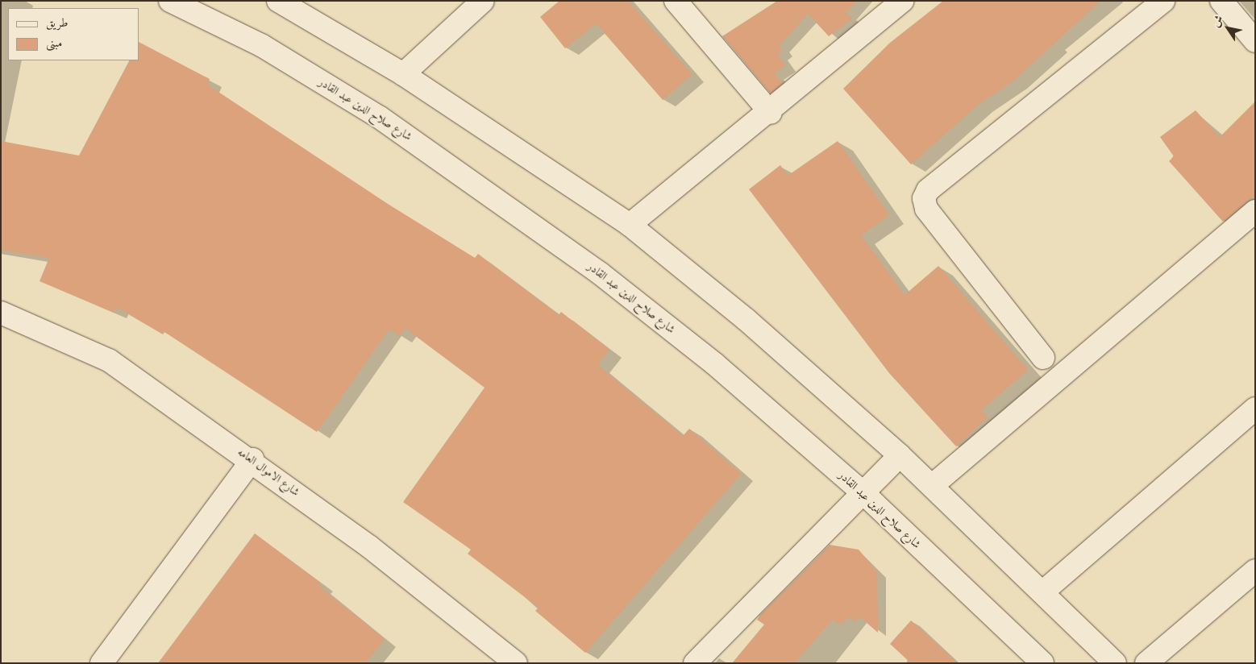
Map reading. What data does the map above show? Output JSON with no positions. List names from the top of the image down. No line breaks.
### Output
{"streets":{"street":["شارع صلاح الدين عبد القادر","شارع الاموال العامه"]},"legend":["طريق","مبنى"],"north":"top left"}
